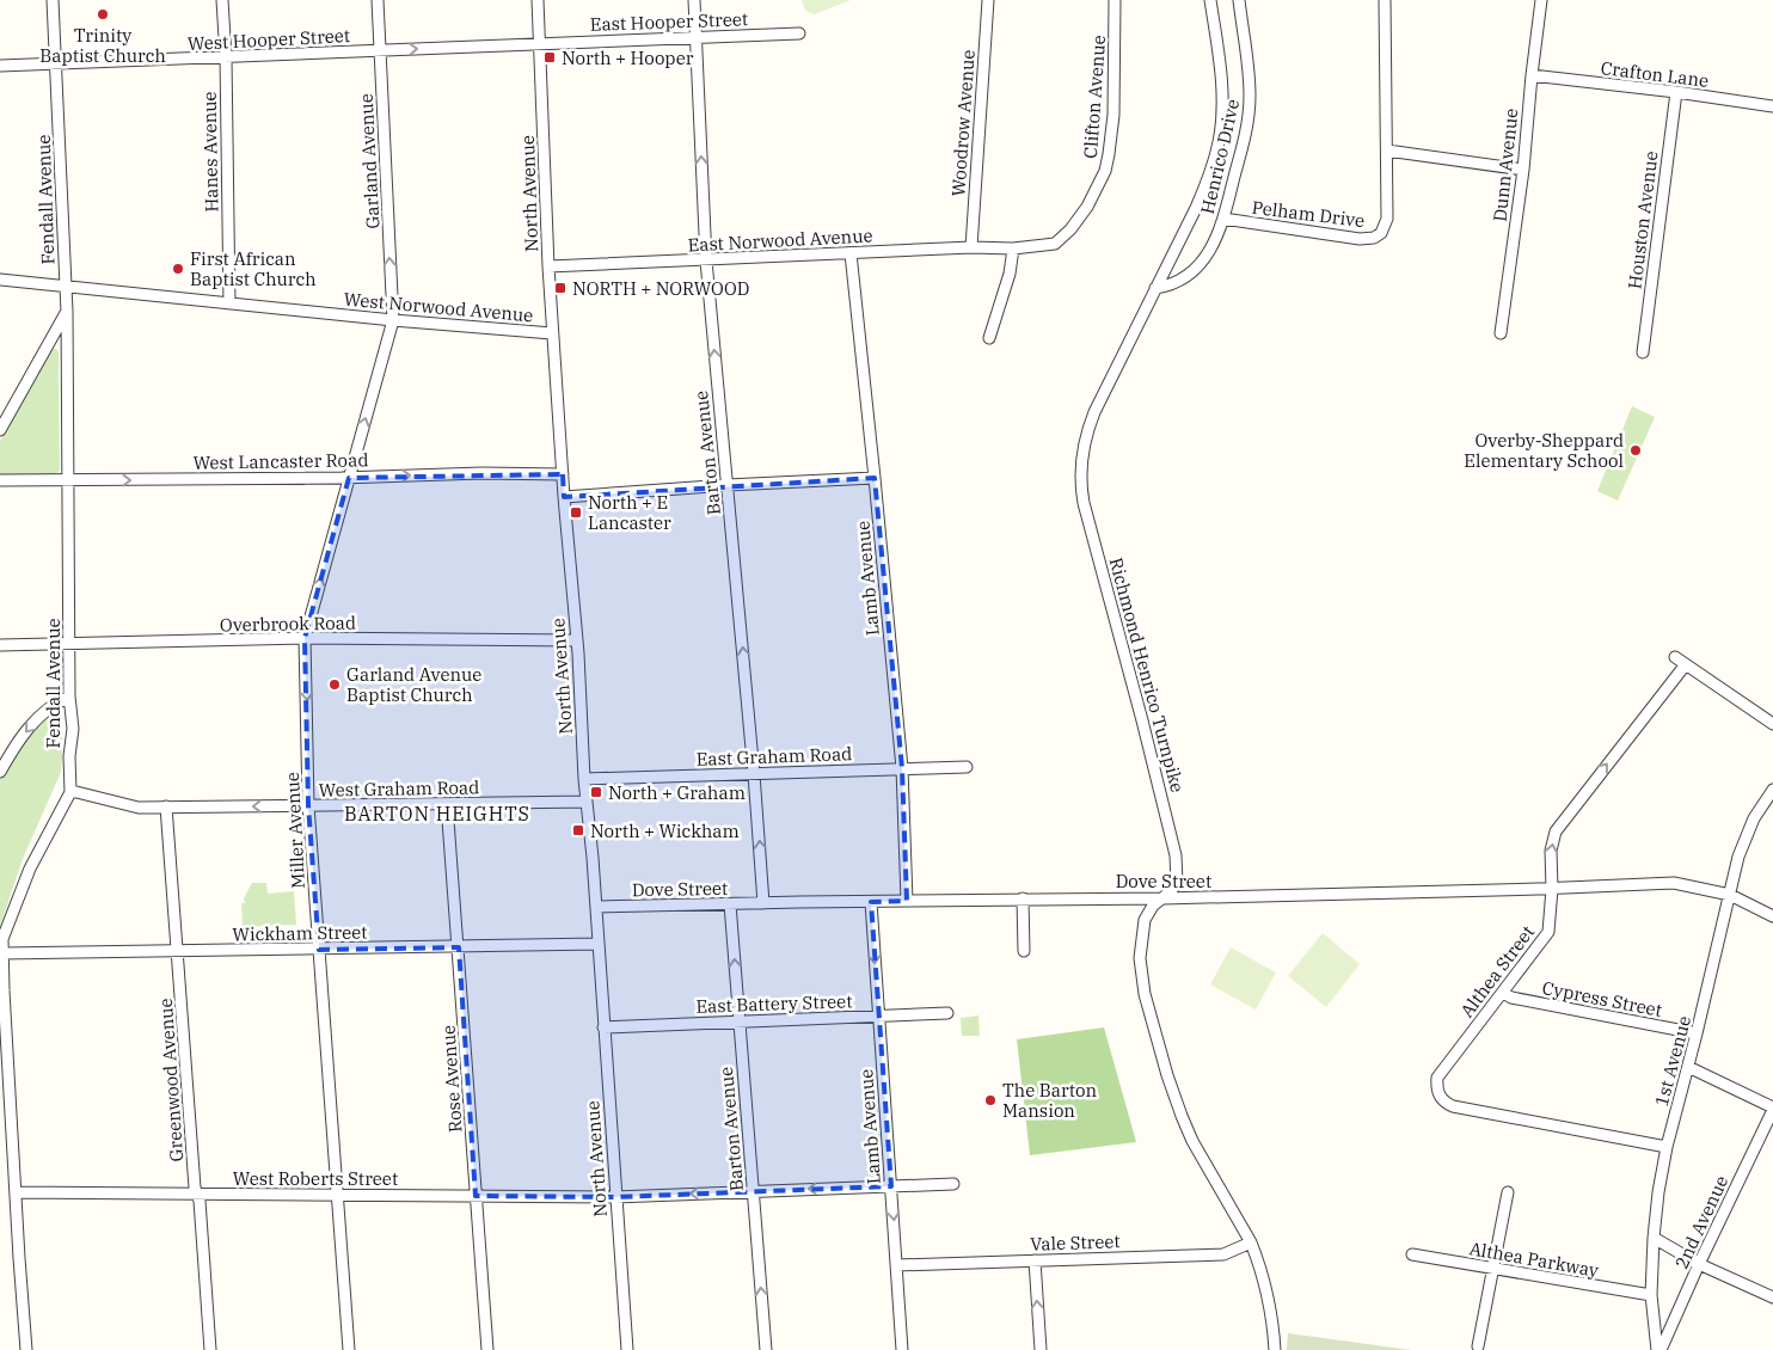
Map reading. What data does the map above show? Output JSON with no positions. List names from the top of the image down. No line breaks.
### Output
{"streets":{"street":["East Hooper Street","West Hooper Street","Crafton Lane","Clifton Avenue","Woodrow Avenue","Hanes Avenue","Henrico Drive","Garland Avenue","Dunn Avenue","North Avenue","Fendall Avenue","Pelham Drive","Houston Avenue","East Norwood Avenue","West Norwood Avenue","Barton Avenue","West Lancaster Road","Lamb Avenue","Overbrook Road","Richmond Henrico Turnpike","East Graham Road","West Graham Road","Miller Avenue","Dove Street","Wickham Street","Althea Street","Cypress Street","East Battery Street","1st Avenue","Rose Avenue","Greenwood Avenue","West Roberts Street","2nd Avenue","Vale Street","Althea Parkway"]},"crossings":[["East Hooper Street","West Hooper Street"],["East Hooper Street","North Avenue"],["East Hooper Street","Barton Avenue"],["West Hooper Street","Hanes Avenue"],["West Hooper Street","Garland Avenue"],["West Hooper Street","North Avenue"],["West Hooper Street","Fendall Avenue"],["Crafton Lane","Dunn Avenue"],["Crafton Lane","Houston Avenue"],["Clifton Avenue","East Norwood Avenue"],["Woodrow Avenue","East Norwood Avenue"],["Hanes Avenue","West Norwood Avenue"],["Henrico Drive","Pelham Drive"],["Henrico Drive","Richmond Henrico Turnpike"],["Garland Avenue","West Norwood Avenue"],["Garland Avenue","Miller Avenue"],["North Avenue","East Norwood Avenue"],["North Avenue","West Norwood Avenue"],["North Avenue","West Lancaster Road"],["North Avenue","Overbrook Road"],["North Avenue","East Graham Road"],["North Avenue","West Graham Road"],["North Avenue","Dove Street"],["North Avenue","Wickham Street"],["North Avenue","East Battery Street"],["North Avenue","West Roberts Street"],["Fendall Avenue","West Norwood Avenue"],["Fendall Avenue","West Lancaster Road"],["Fendall Avenue","Overbrook Road"],["Fendall Avenue","West Graham Road"],["Fendall Avenue","Wickham Street"],["Fendall Avenue","West Roberts Street"],["East Norwood Avenue","Barton Avenue"],["East Norwood Avenue","Lamb Avenue"],["West Norwood Avenue","Miller Avenue"],["Barton Avenue","East Graham Road"],["Barton Avenue","Dove Street"],["Barton Avenue","East Battery Street"],["Barton Avenue","West Roberts Street"],["West Lancaster Road","Miller Avenue"],["Lamb Avenue","East Graham Road"],["Lamb Avenue","Dove Street"],["Lamb Avenue","East Battery Street"],["Lamb Avenue","West Roberts Street"],["Lamb Avenue","Vale Street"],["Overbrook Road","Miller Avenue"],["Richmond Henrico Turnpike","Dove Street"],["Richmond Henrico Turnpike","Vale Street"],["West Graham Road","Miller Avenue"],["West Graham Road","Rose Avenue"],["West Graham Road","Greenwood Avenue"],["Miller Avenue","Wickham Street"],["Miller Avenue","West Roberts Street"],["Dove Street","Althea Street"],["Dove Street","1st Avenue"],["Wickham Street","Rose Avenue"],["Wickham Street","Greenwood Avenue"],["Althea Street","Cypress Street"],["Althea Street","1st Avenue"],["Cypress Street","1st Avenue"],["1st Avenue","2nd Avenue"],["1st Avenue","Althea Parkway"],["Rose Avenue","West Roberts Street"],["Greenwood Avenue","West Roberts Street"]],"one_way":["Garland Avenue","Barton Avenue","West Lancaster Road"],"districts":["BARTON HEIGHTS"],"places":{"other":["Trinity Baptist Church","First African Baptist Church","Overby-Sheppard Elementary School","Garland Avenue Baptist Church","The Barton Mansion"],"transit":["North + Hooper","NORTH + NORWOOD","North + E Lancaster","North + Graham","North + Wickham"]}}
